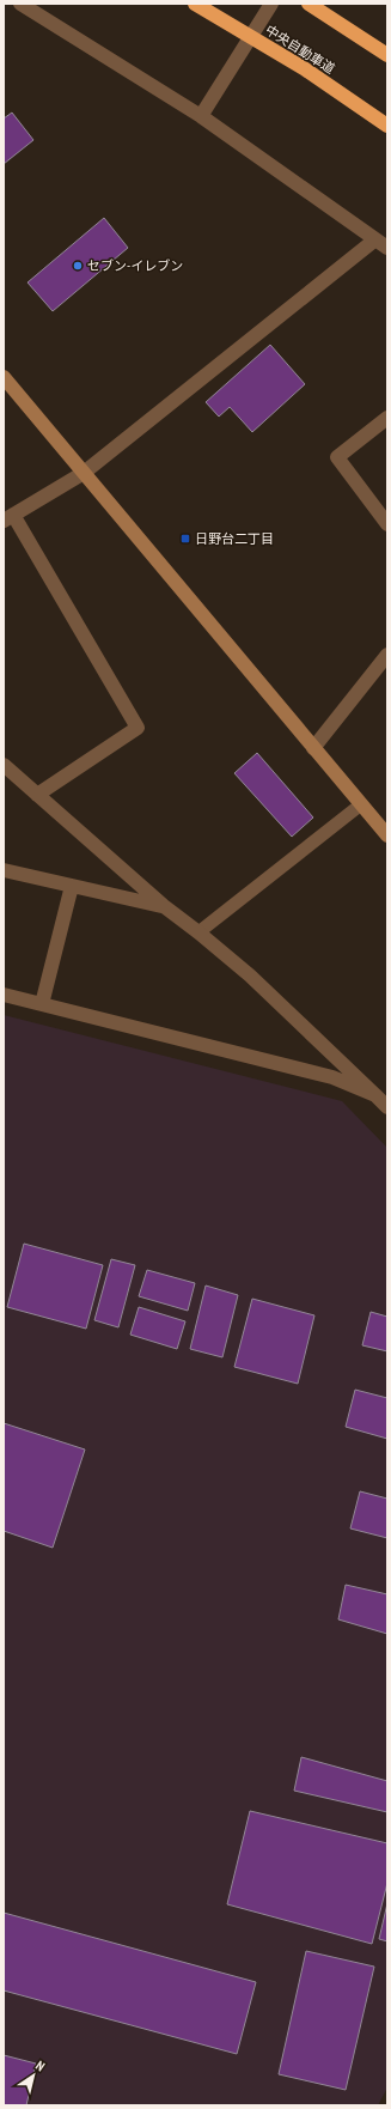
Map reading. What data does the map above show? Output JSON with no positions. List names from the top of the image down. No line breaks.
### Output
{"streets":{"highway":["中央自動車道"]},"places":{"other":["セブン-イレブン"],"transit":["日野台二丁目"]},"north":"top right"}
